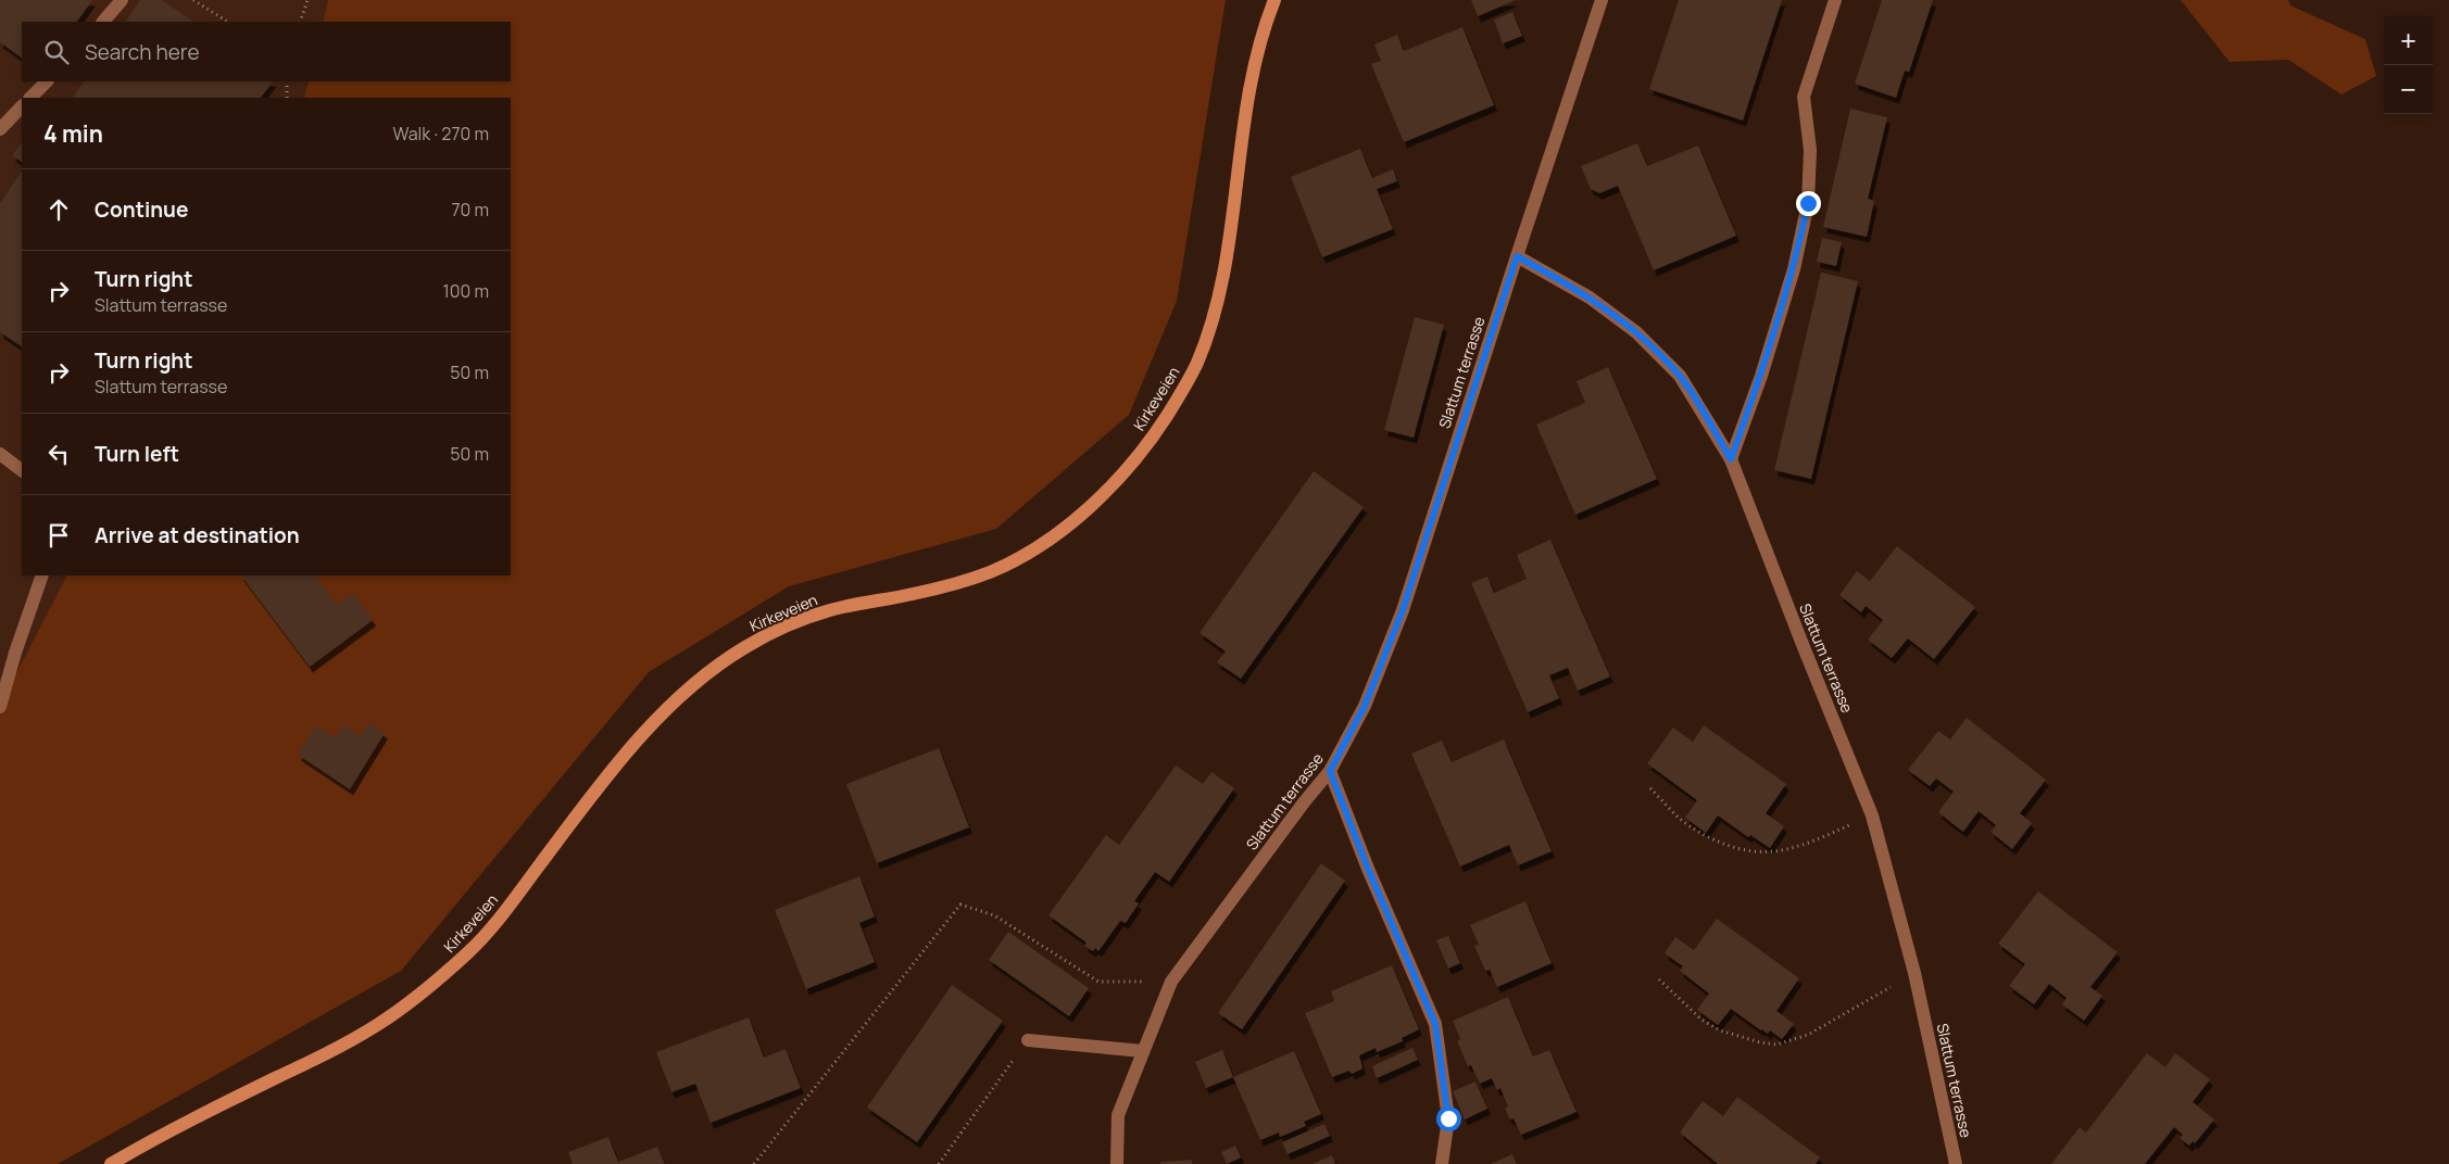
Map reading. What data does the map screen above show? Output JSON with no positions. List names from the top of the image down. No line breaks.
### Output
{"streets":{"main road":["Kirkeveien"],"street":["Slattum terrasse"]},"page":{"map_buttons":["+","−"],"search":"Search here","heading":["4 min","Walk · 270 m"],"list":[["Continue","70 m"],["Turn right","Slattum terrasse","100 m"],["Turn right","Slattum terrasse","50 m"],["Turn left","50 m"],"Arrive at destination"]}}
